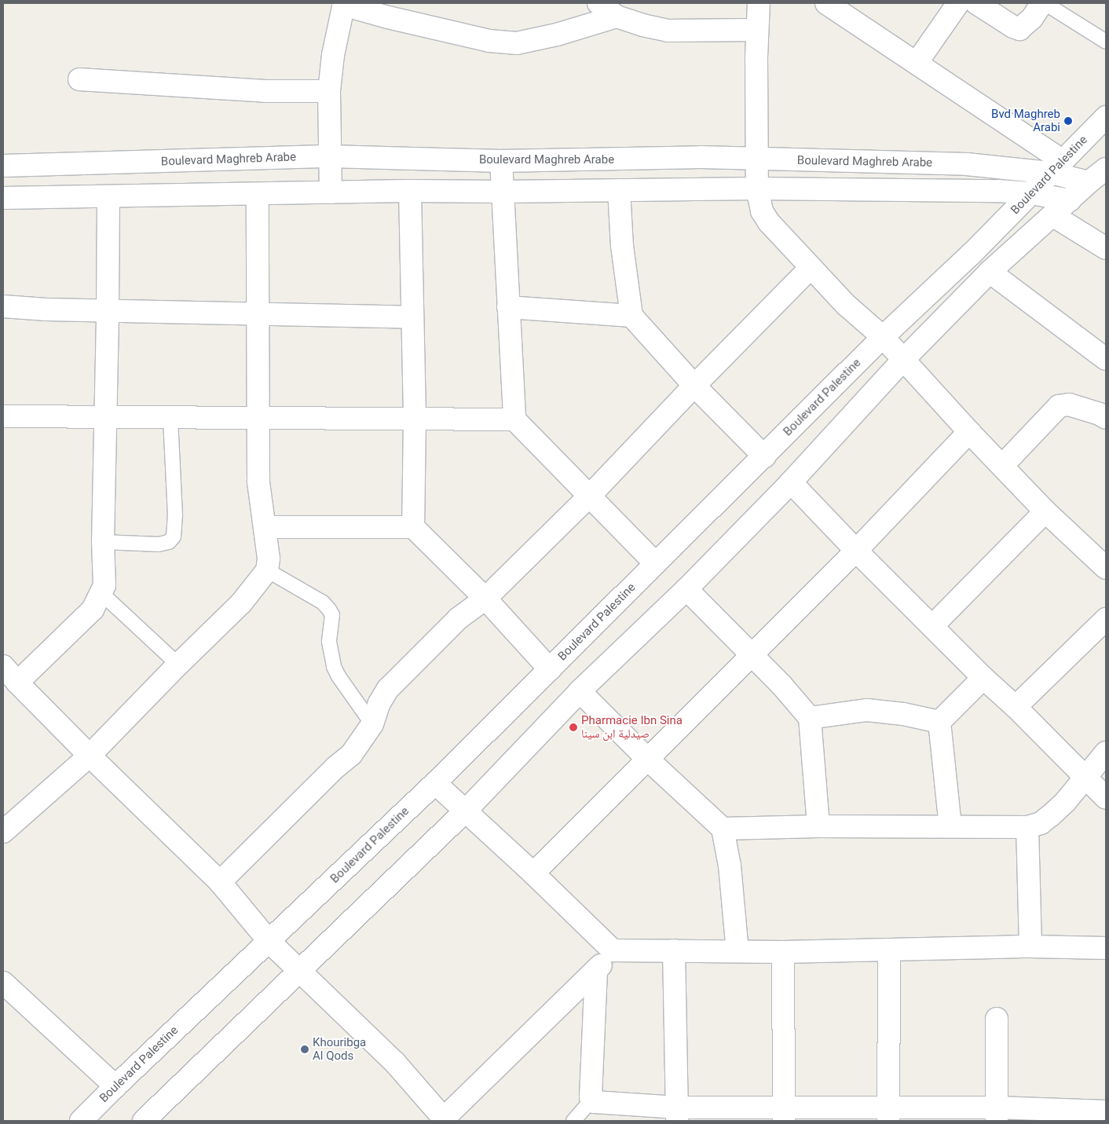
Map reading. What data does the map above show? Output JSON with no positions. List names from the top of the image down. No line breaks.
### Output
{"streets":{"street":["Boulevard Maghreb Arabe","Boulevard Palestine"]},"crossings":[["Boulevard Maghreb Arabe","Boulevard Palestine"]],"places":["Bvd Maghreb Arabi","Pharmacie Ibn Sina صيدلية ابن سينا","Khouribga Al Qods"]}
